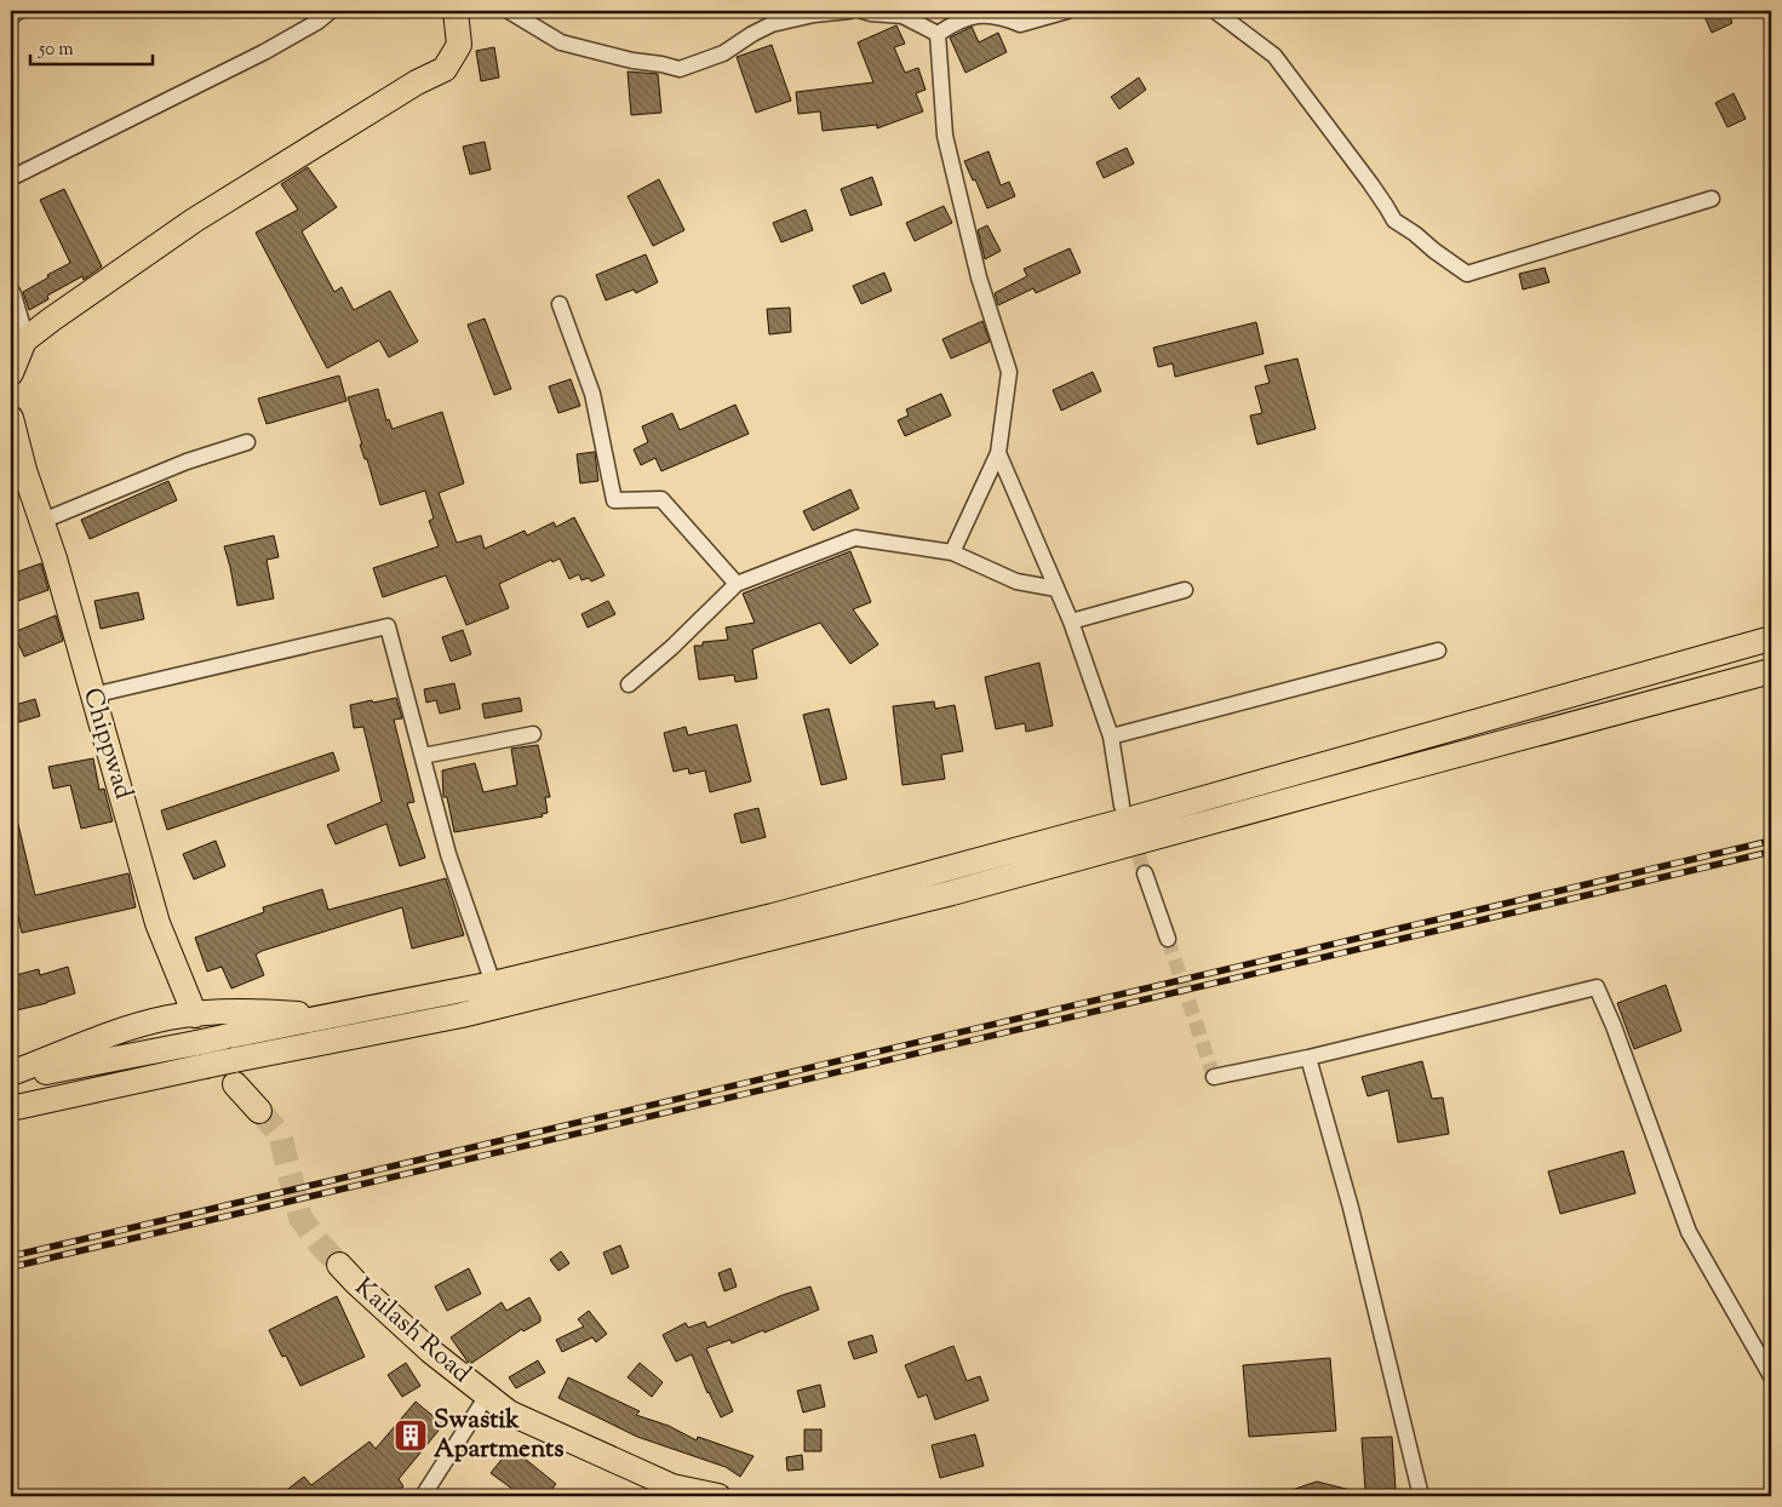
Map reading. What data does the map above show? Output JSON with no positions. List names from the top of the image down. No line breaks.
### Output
{"streets":{"main road":["Chippwad","Kailash Road"]},"places":{"building":["Swastik Apartments"]},"scale_bar":"50 m"}
